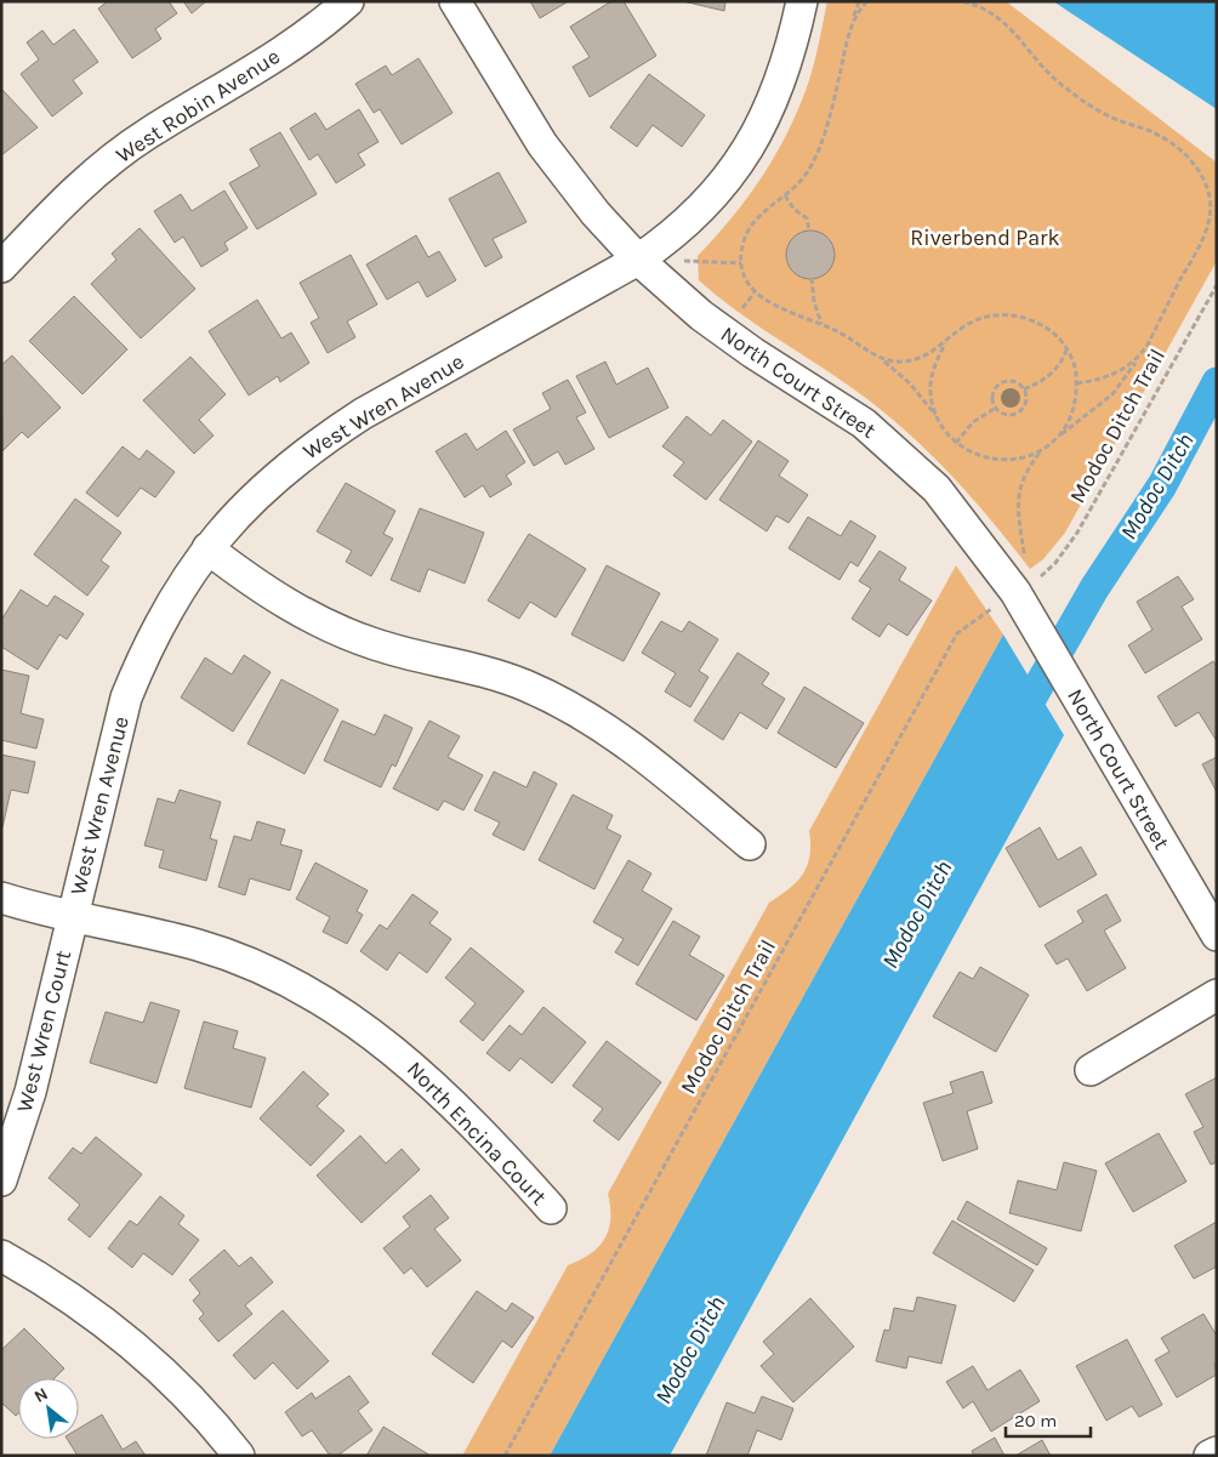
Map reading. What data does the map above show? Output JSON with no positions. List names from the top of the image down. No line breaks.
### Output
{"streets":{"street":["West Robin Avenue","North Court Street","West Wren Avenue","West Wren Court","North Encina Court"],"path":["Modoc Ditch Trail"]},"crossings":[["North Court Street","West Wren Avenue"],["North Court Street","Modoc Ditch Trail"],["West Wren Avenue","West Wren Court"],["West Wren Avenue","North Encina Court"],["West Wren Court","North Encina Court"]],"water":["Modoc Ditch"],"parks":["Riverbend Park"],"scale_bar":"20 m","north":"top left"}
